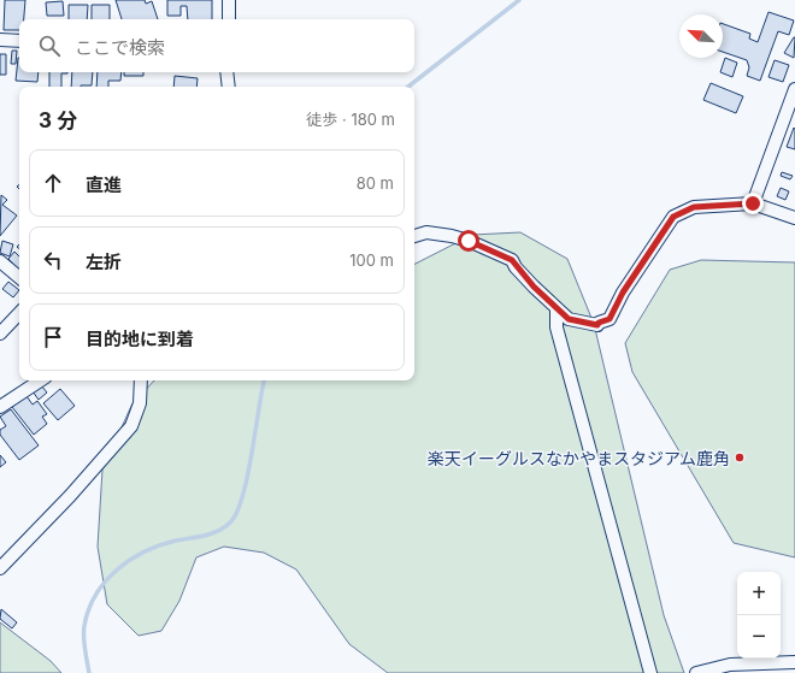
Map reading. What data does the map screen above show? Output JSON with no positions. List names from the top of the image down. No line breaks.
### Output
{"places":["楽天イーグルスなかやまスタジアム鹿角"],"north":"top left","page":{"search":"ここで検索","heading":["3 分","徒歩 · 180 m"],"list":[["直進","80 m"],["左折","100 m"],"目的地に到着"],"map_buttons":["+","−"]}}
